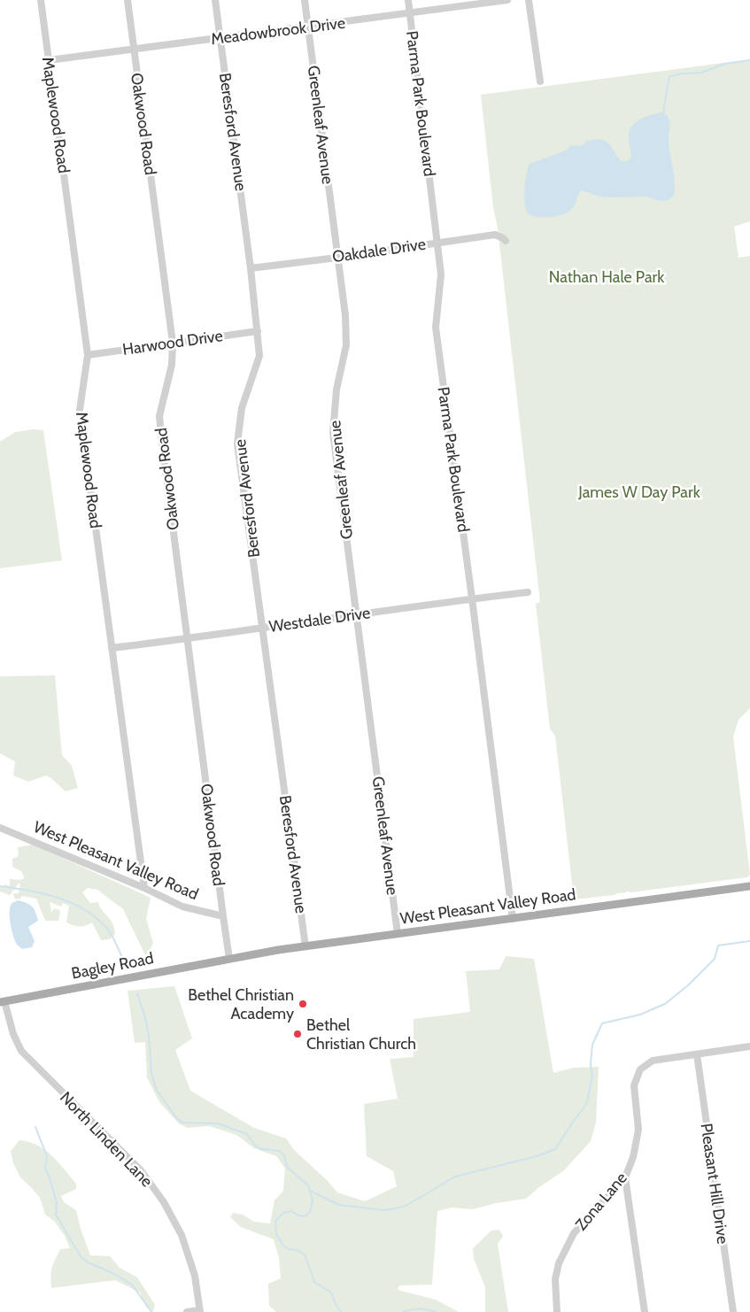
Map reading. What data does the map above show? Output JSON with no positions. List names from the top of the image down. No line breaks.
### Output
{"streets":{"main road":["West Pleasant Valley Road","Bagley Road"],"street":["Meadowbrook Drive","Parma Park Boulevard","Maplewood Road","Oakwood Road","Greenleaf Avenue","Beresford Avenue","Oakdale Drive","Harwood Drive","Westdale Drive","North Linden Lane","Pleasant Hill Drive","Zona Lane"]},"crossings":[["Meadowbrook Drive","Parma Park Boulevard"],["Meadowbrook Drive","Maplewood Road"],["Meadowbrook Drive","Oakwood Road"],["Meadowbrook Drive","Greenleaf Avenue"],["Meadowbrook Drive","Beresford Avenue"],["Parma Park Boulevard","Oakdale Drive"],["Parma Park Boulevard","Westdale Drive"],["Parma Park Boulevard","West Pleasant Valley Road"],["Maplewood Road","Harwood Drive"],["Maplewood Road","Westdale Drive"],["Maplewood Road","West Pleasant Valley Road"],["Oakwood Road","Harwood Drive"],["Oakwood Road","Westdale Drive"],["Oakwood Road","West Pleasant Valley Road"],["Oakwood Road","Bagley Road"],["Greenleaf Avenue","Oakdale Drive"],["Greenleaf Avenue","Westdale Drive"],["Greenleaf Avenue","West Pleasant Valley Road"],["Beresford Avenue","Oakdale Drive"],["Beresford Avenue","Harwood Drive"],["Beresford Avenue","Westdale Drive"],["Beresford Avenue","West Pleasant Valley Road"],["West Pleasant Valley Road","Bagley Road"],["Bagley Road","North Linden Lane"],["Pleasant Hill Drive","Zona Lane"]],"parks":["Nathan Hale Park","James W Day Park"],"places":["Bethel Christian Academy","Bethel Christian Church"]}
